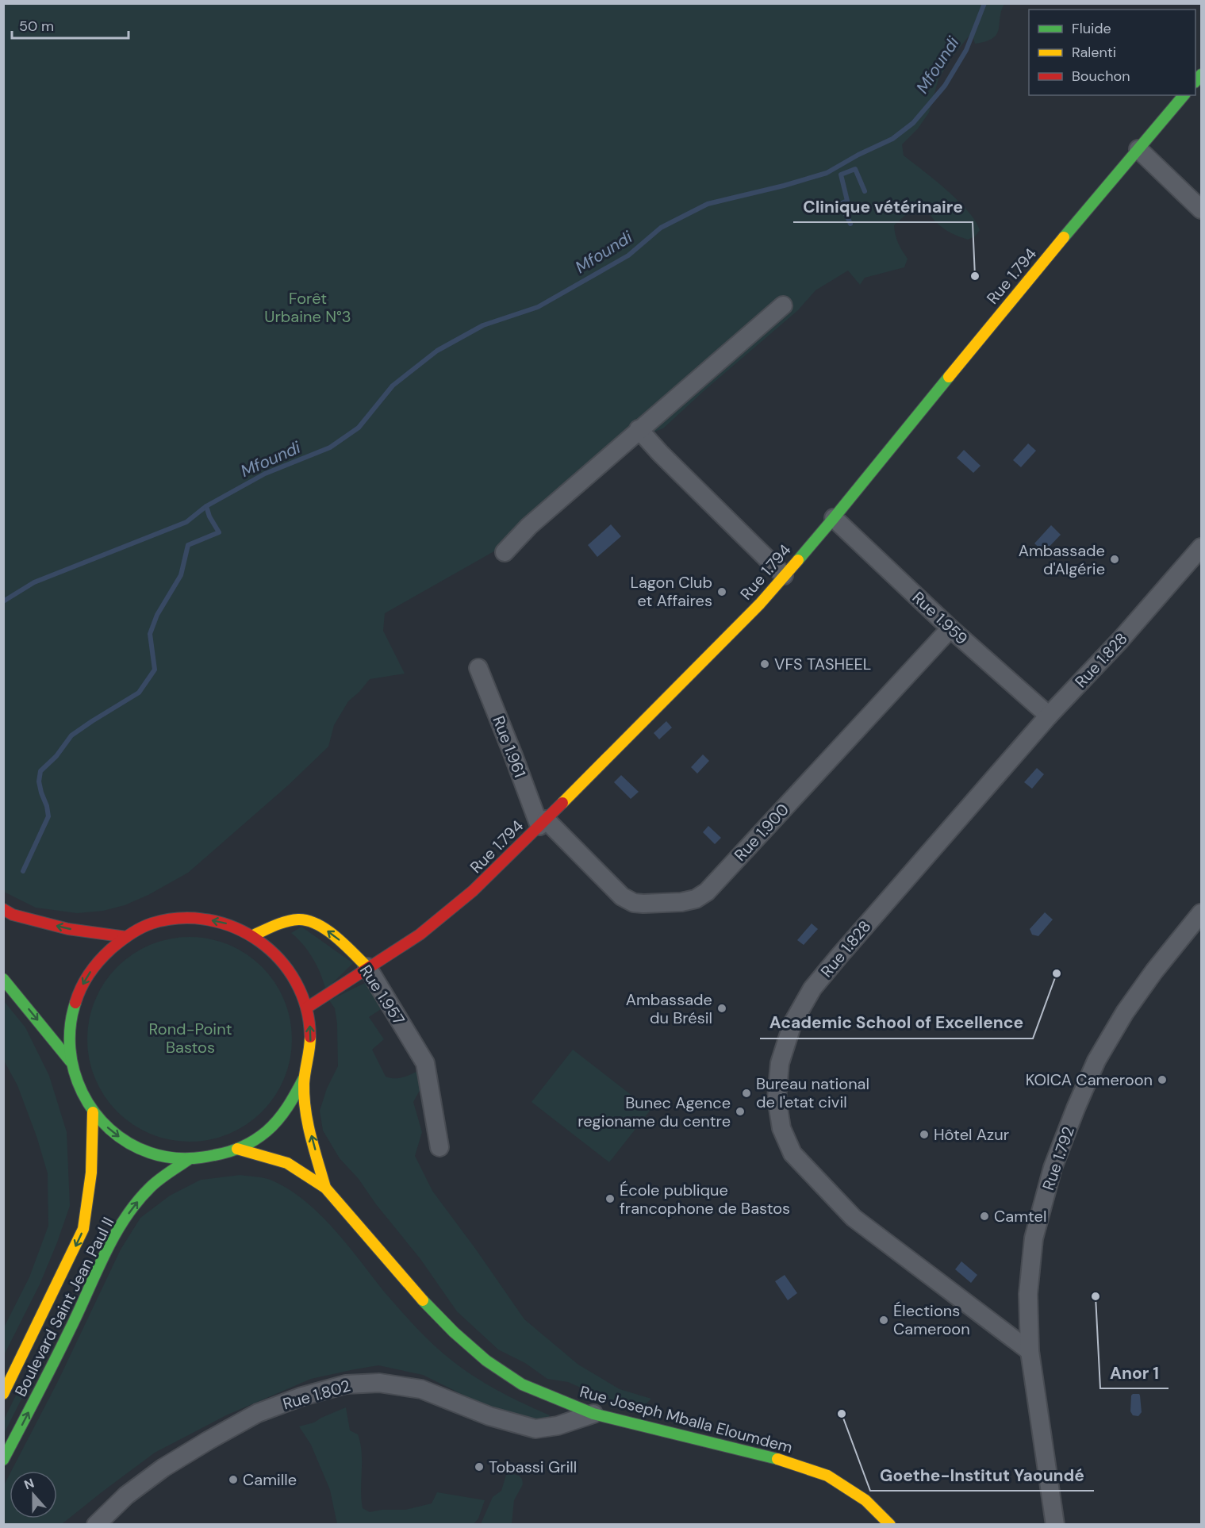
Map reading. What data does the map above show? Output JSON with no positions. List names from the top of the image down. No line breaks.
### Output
{"streets":{"main road":["Rue 1.794","Rue 1.957","Boulevard Saint Jean Paul II","Rue Joseph Mballa Eloumdem"],"street":["Rue 1.959","Rue 1.828","Rue 1.961","Rue 1.900","Rue 1.792","Rue 1.802"]},"crossings":[["Rue 1.794","Rue 1.959"],["Rue 1.794","Rue 1.961"],["Rue 1.794","Rue 1.900"],["Rue 1.794","Rue 1.957"],["Rue 1.959","Rue 1.828"],["Rue 1.959","Rue 1.900"],["Rue 1.828","Rue 1.792"],["Rue 1.961","Rue 1.900"],["Rue 1.802","Rue Joseph Mballa Eloumdem"]],"one_way":["Rue 1.957"],"water":["Mfoundi"],"parks":["Forêt Urbaine N°3","Rond-Point Bastos"],"places":["Clinique vétérinaire","Ambassade d'Algérie","Lagon Club et Affaires","VFS TASHEEL","Academic School of Excellence","Ambassade du Brésil","KOICA Cameroon","Bureau national de l'etat civil","Bunec Agence regioname du centre","Hôtel Azur","École publique francophone de Bastos","Camtel","Anor 1","Élections Cameroon","Goethe-Institut Yaoundé","Tobassi Grill","Camille"],"legend":["Fluide","Ralenti","Bouchon"],"scale_bar":"50 m","north":"top"}
